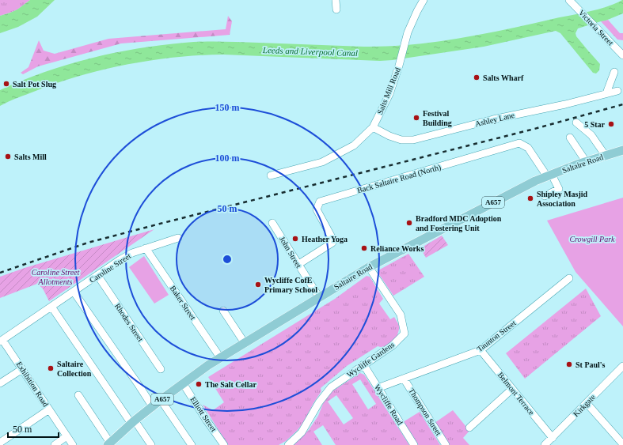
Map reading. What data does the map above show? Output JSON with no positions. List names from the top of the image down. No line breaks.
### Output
{"streets":{"main road":["Saltaire Road","A657"],"street":["Victoria Street","Salts Mill Road","Ashley Lane","Back Saltaire Road (North)","John Street","Caroline Street","Baker Street","Rhodes Street","Taunton Street","Wycliffe Gardens","Exhibition Road","Belmont Terrace","Wycliffe Road","Kirkgate","Thompson Street","Elliott Street"]},"crossings":[["Salts Mill Road","Ashley Lane"],["Saltaire Road","Back Saltaire Road (North)"],["Saltaire Road","John Street"],["Saltaire Road","Baker Street"],["Saltaire Road","Wycliffe Gardens"],["Saltaire Road","Elliott Street"],["Back Saltaire Road (North)","John Street"],["Caroline Street","Baker Street"],["Caroline Street","Rhodes Street"],["Caroline Street","Exhibition Road"],["Taunton Street","Belmont Terrace"],["Taunton Street","Wycliffe Road"],["Taunton Street","Thompson Street"],["Wycliffe Gardens","Wycliffe Road"],["Belmont Terrace","Kirkgate"]],"water":["Leeds and Liverpool Canal"],"parks":["Crowgill Park","Caroline Street Allotments"],"places":["Salts Wharf","Salt Pot Slug","Festival Building","5 Star","Salts Mill","Shipley Masjid Association","Bradford MDC Adoption and Fostering Unit","Heather Yoga","Reliance Works","Wycliffe CofE Primary School","St Paul's","Saltaire Collection","The Salt Cellar"],"scale_bar":"50 m","rings":["150 m","100 m","50 m"]}
